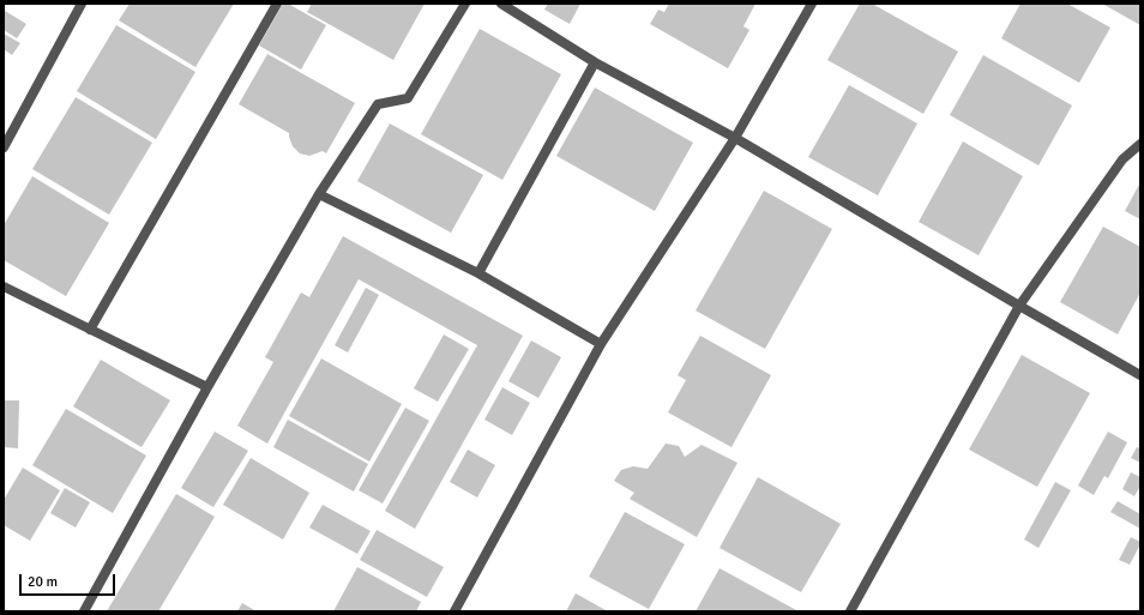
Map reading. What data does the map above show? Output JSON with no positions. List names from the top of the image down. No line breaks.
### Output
{"scale_bar":"20 m"}
